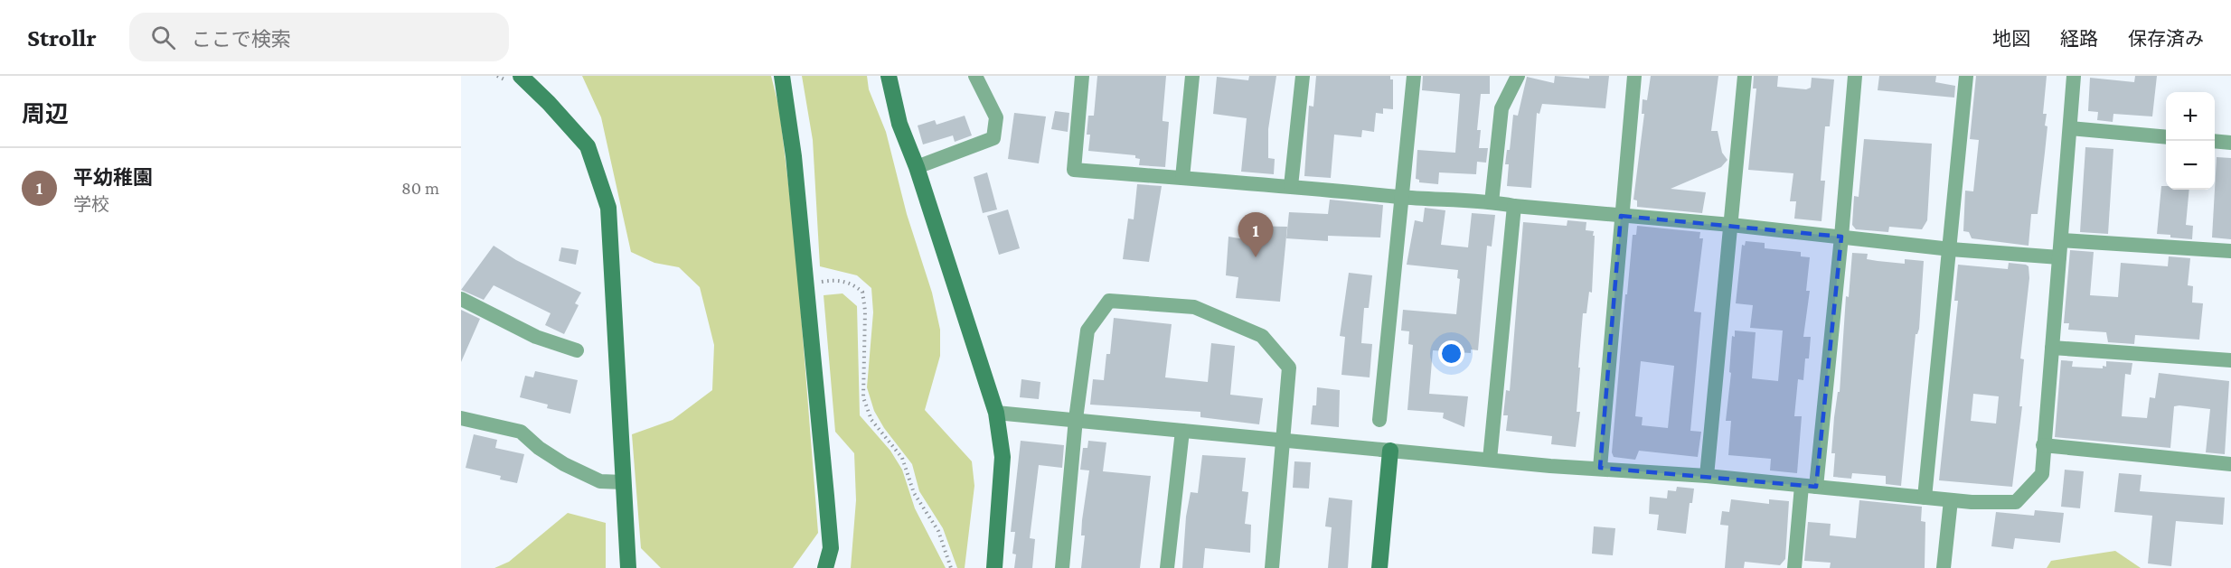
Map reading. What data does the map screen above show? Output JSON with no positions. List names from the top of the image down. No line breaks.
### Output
{"page":{"header":"Strollr","search":"ここで検索","nav":["地図","経路","保存済み"],"heading":"周辺","map_buttons":["+","−"],"list":[{"mark":"1","name":"平幼稚園","note":"学校","value":"80 m"}],"pins":"1"}}
